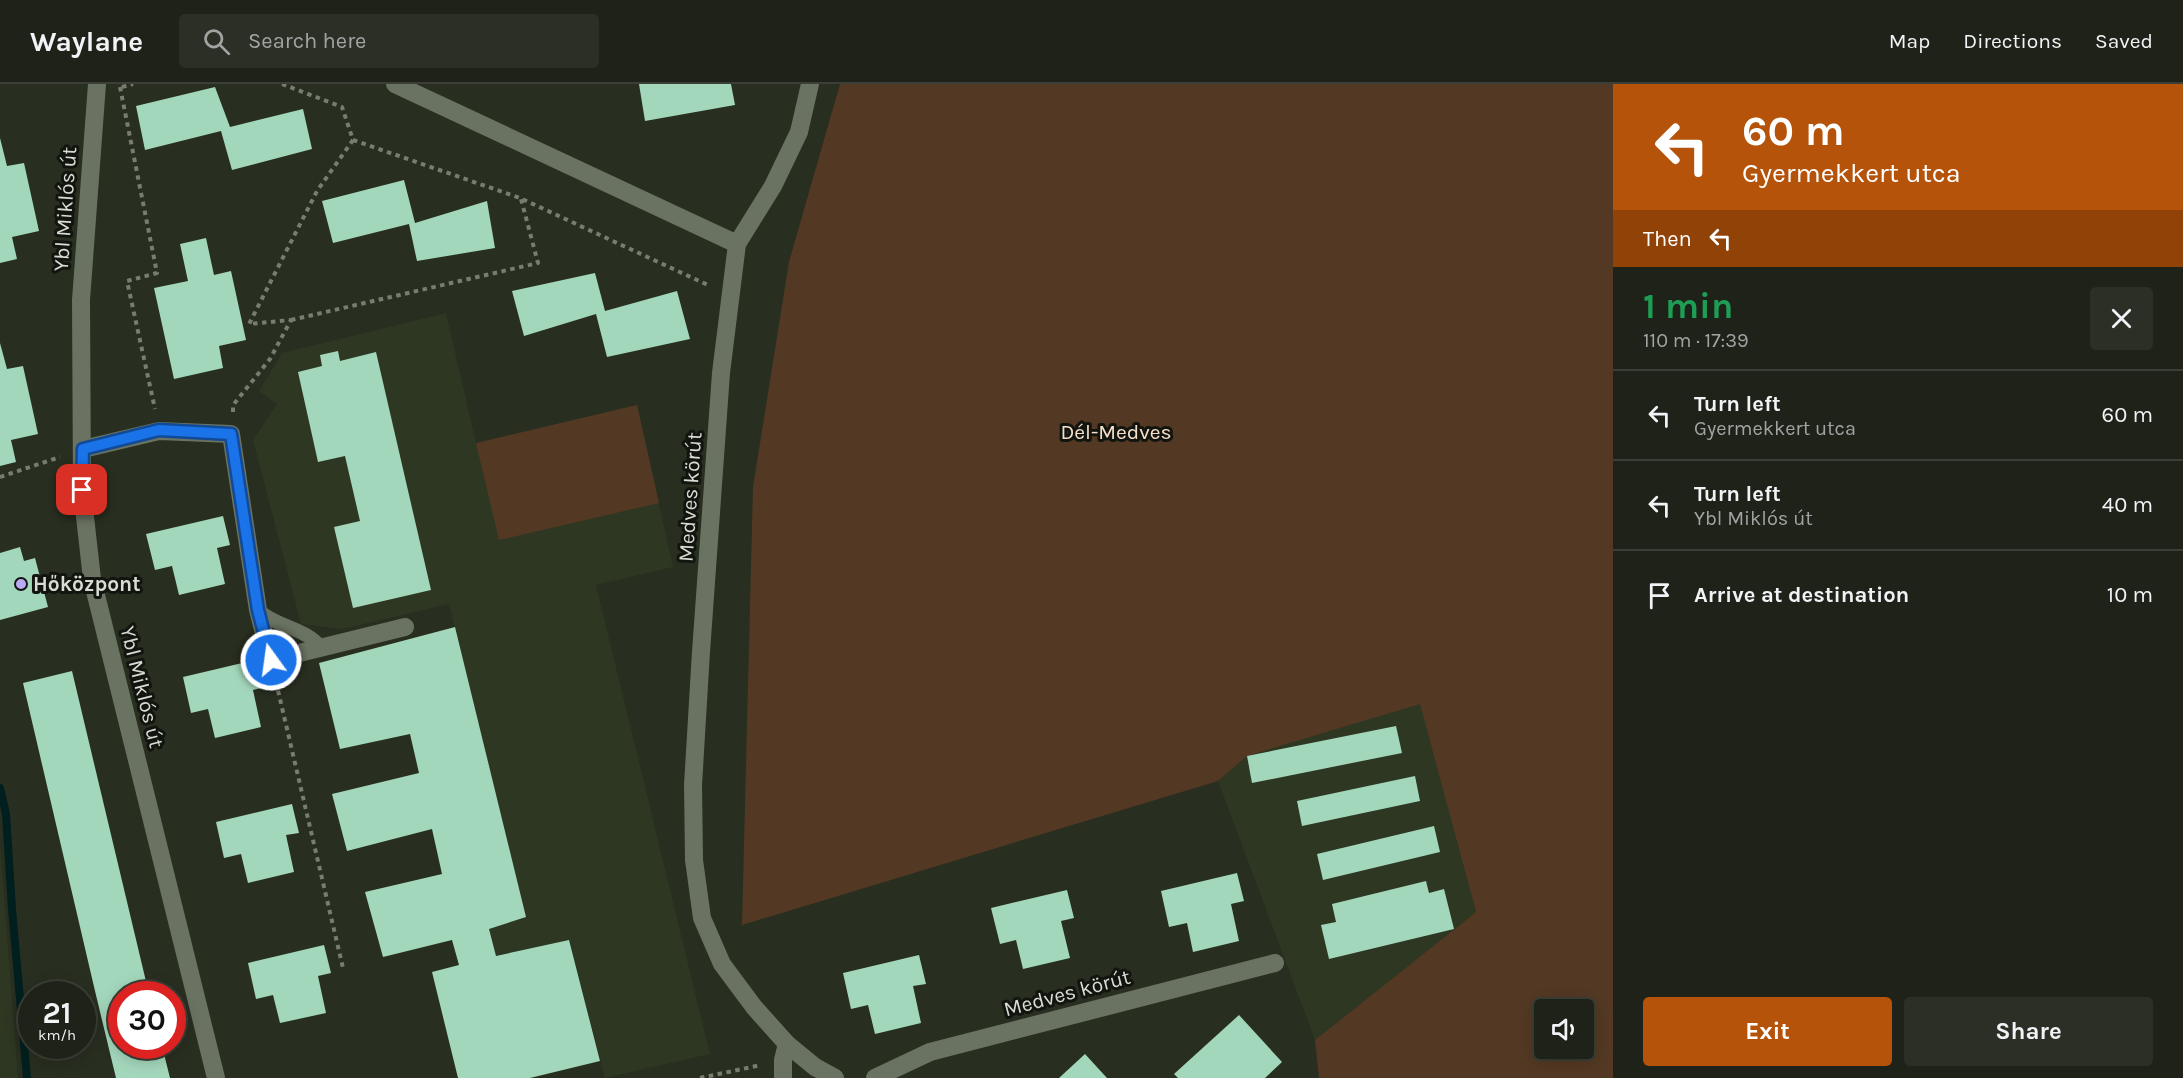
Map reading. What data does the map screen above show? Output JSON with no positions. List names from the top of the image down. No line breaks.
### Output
{"streets":{"street":["Ybl Miklós út","Medves körút"]},"parks":["Dél-Medves"],"places":["Hőközpont"],"page":{"header":"Waylane","search":"Search here","nav":["Map","Directions","Saved"],"turn":["60 m","Gyermekkert utca"],"then":"Then","heading":["1 min","110 m · 17:39"],"list":[{"name":"Turn left","note":"Gyermekkert utca","value":"60 m"},{"name":"Turn left","note":"Ybl Miklós út","value":"40 m"},{"name":"Arrive at destination","value":"10 m"}],"speed":"21 km/h","limit":"30","buttons":["Exit","Share"]}}
